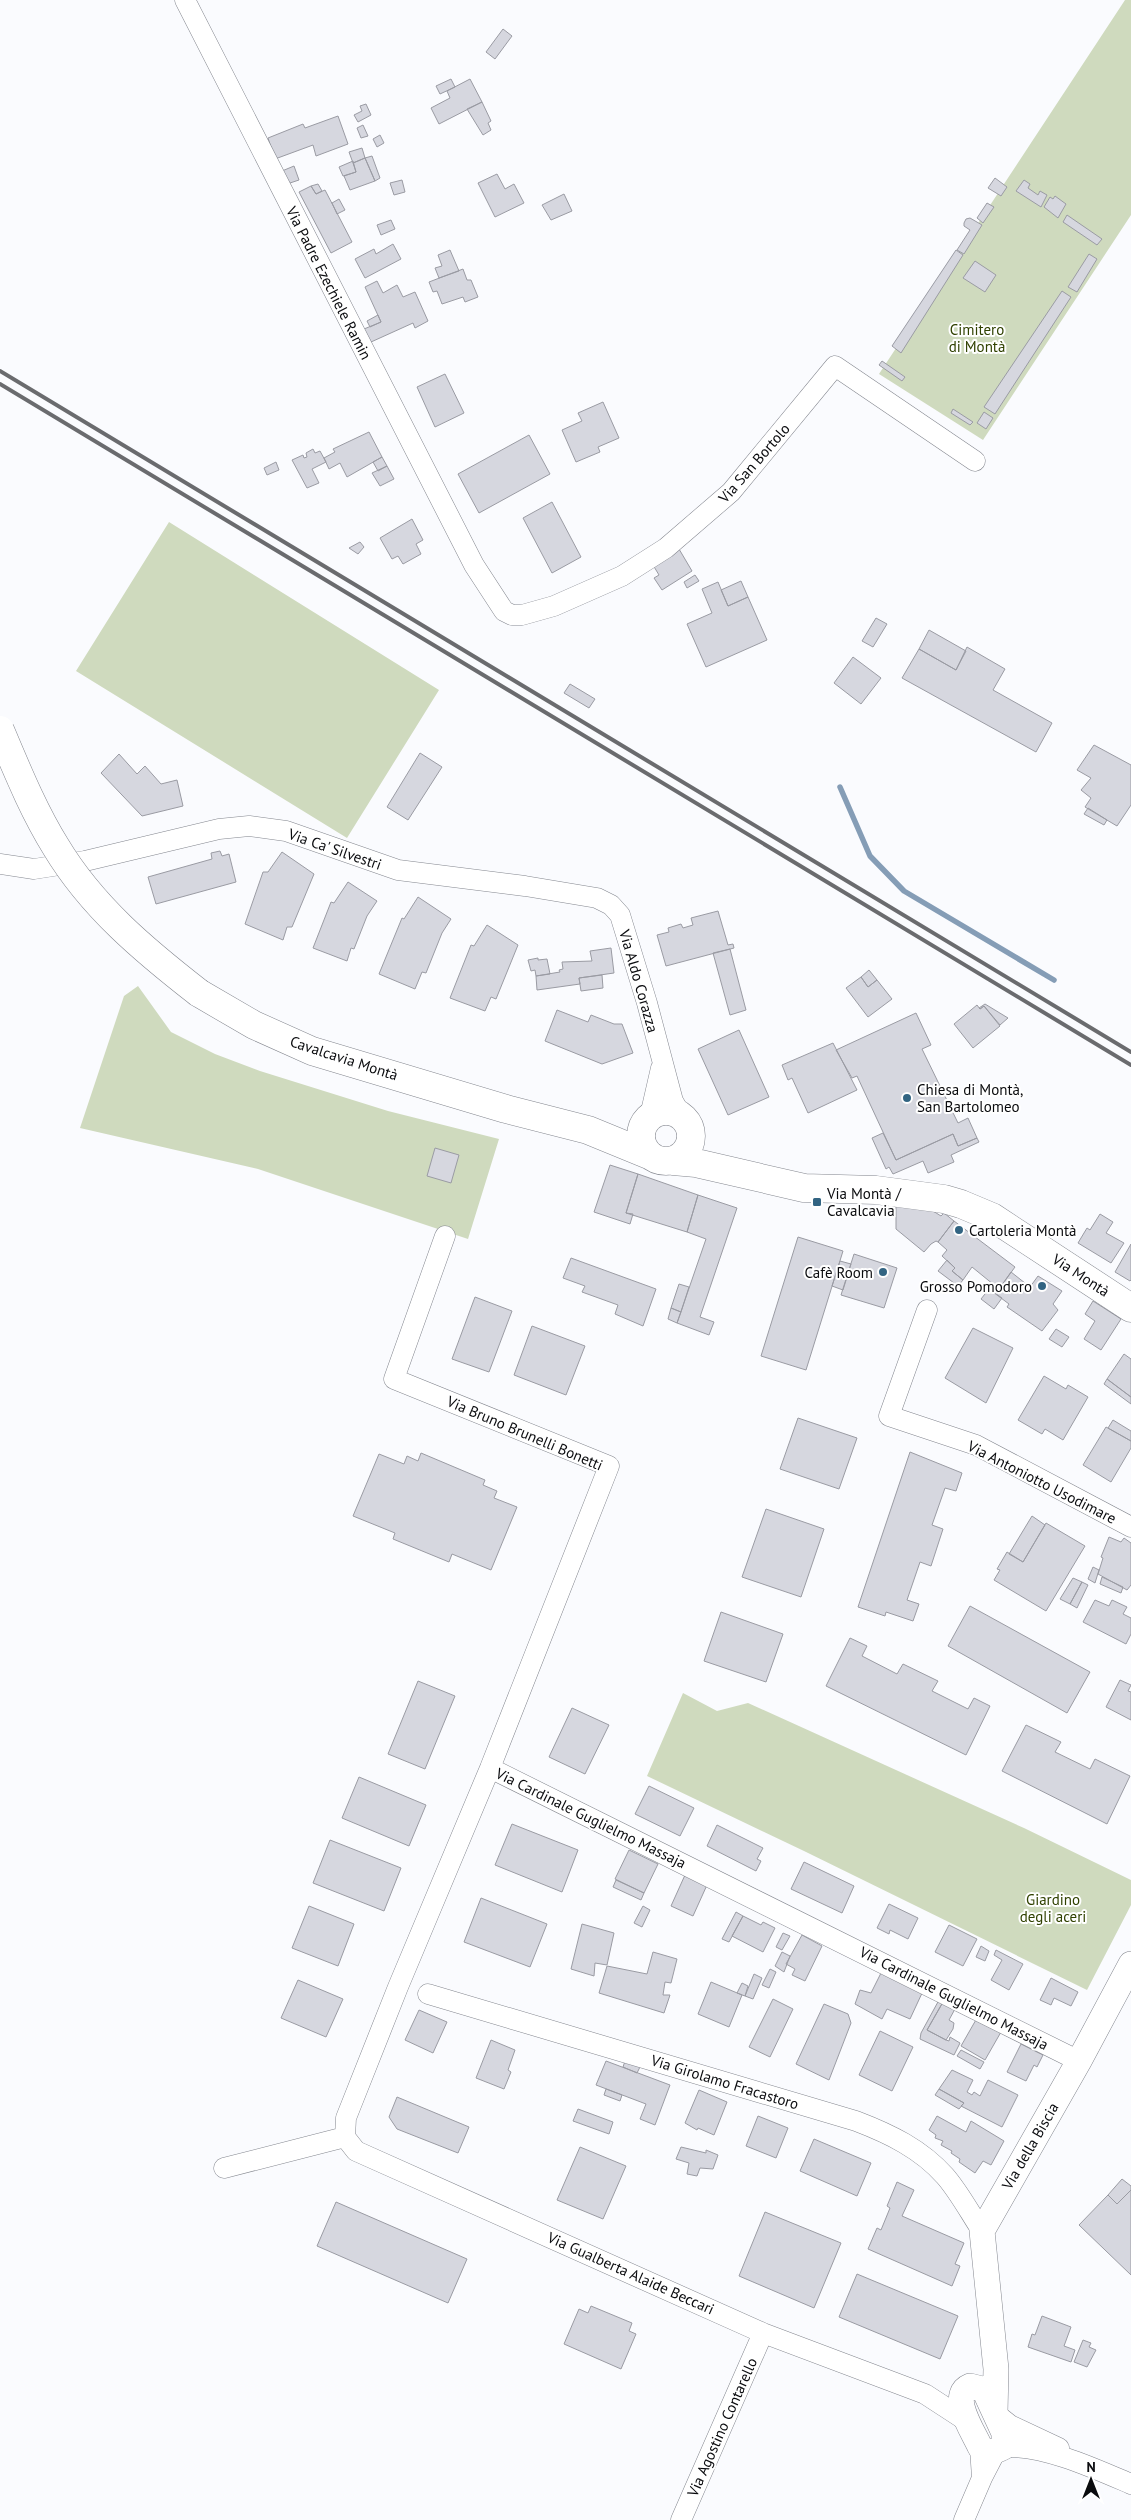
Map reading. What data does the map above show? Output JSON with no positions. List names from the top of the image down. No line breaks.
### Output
{"streets":{"main road":["Cavalcavia Montà","Via Montà"],"street":["Via Padre Ezechiele Ramin","Via San Bortolo","Via Ca' Silvestri","Via Aldo Corazza","Via Bruno Brunelli Bonetti","Via Antoniotto Usodimare","Via Cardinale Guglielmo Massaja","Via Girolamo Fracastoro","Via della Biscia","Via Gualberta Alaide Beccari","Via Agostino Contarello"]},"crossings":[["Via Padre Ezechiele Ramin","Via San Bortolo"],["Via Ca' Silvestri","Via Aldo Corazza"],["Via Aldo Corazza","Cavalcavia Montà"],["Via Aldo Corazza","Via Montà"],["Cavalcavia Montà","Via Montà"],["Via Bruno Brunelli Bonetti","Via Cardinale Guglielmo Massaja"],["Via Cardinale Guglielmo Massaja","Via della Biscia"],["Via Cardinale Guglielmo Massaja","Via Gualberta Alaide Beccari"],["Via Girolamo Fracastoro","Via della Biscia"],["Via Gualberta Alaide Beccari","Via Agostino Contarello"]],"parks":["Cimitero di Montà","Giardino degli aceri"],"places":{"other":["Chiesa di Montà, San Bartolomeo","Cartoleria Montà","Cafè Room","Grosso Pomodoro"],"transit":["Via Montà / Cavalcavia"]},"north":"top"}
